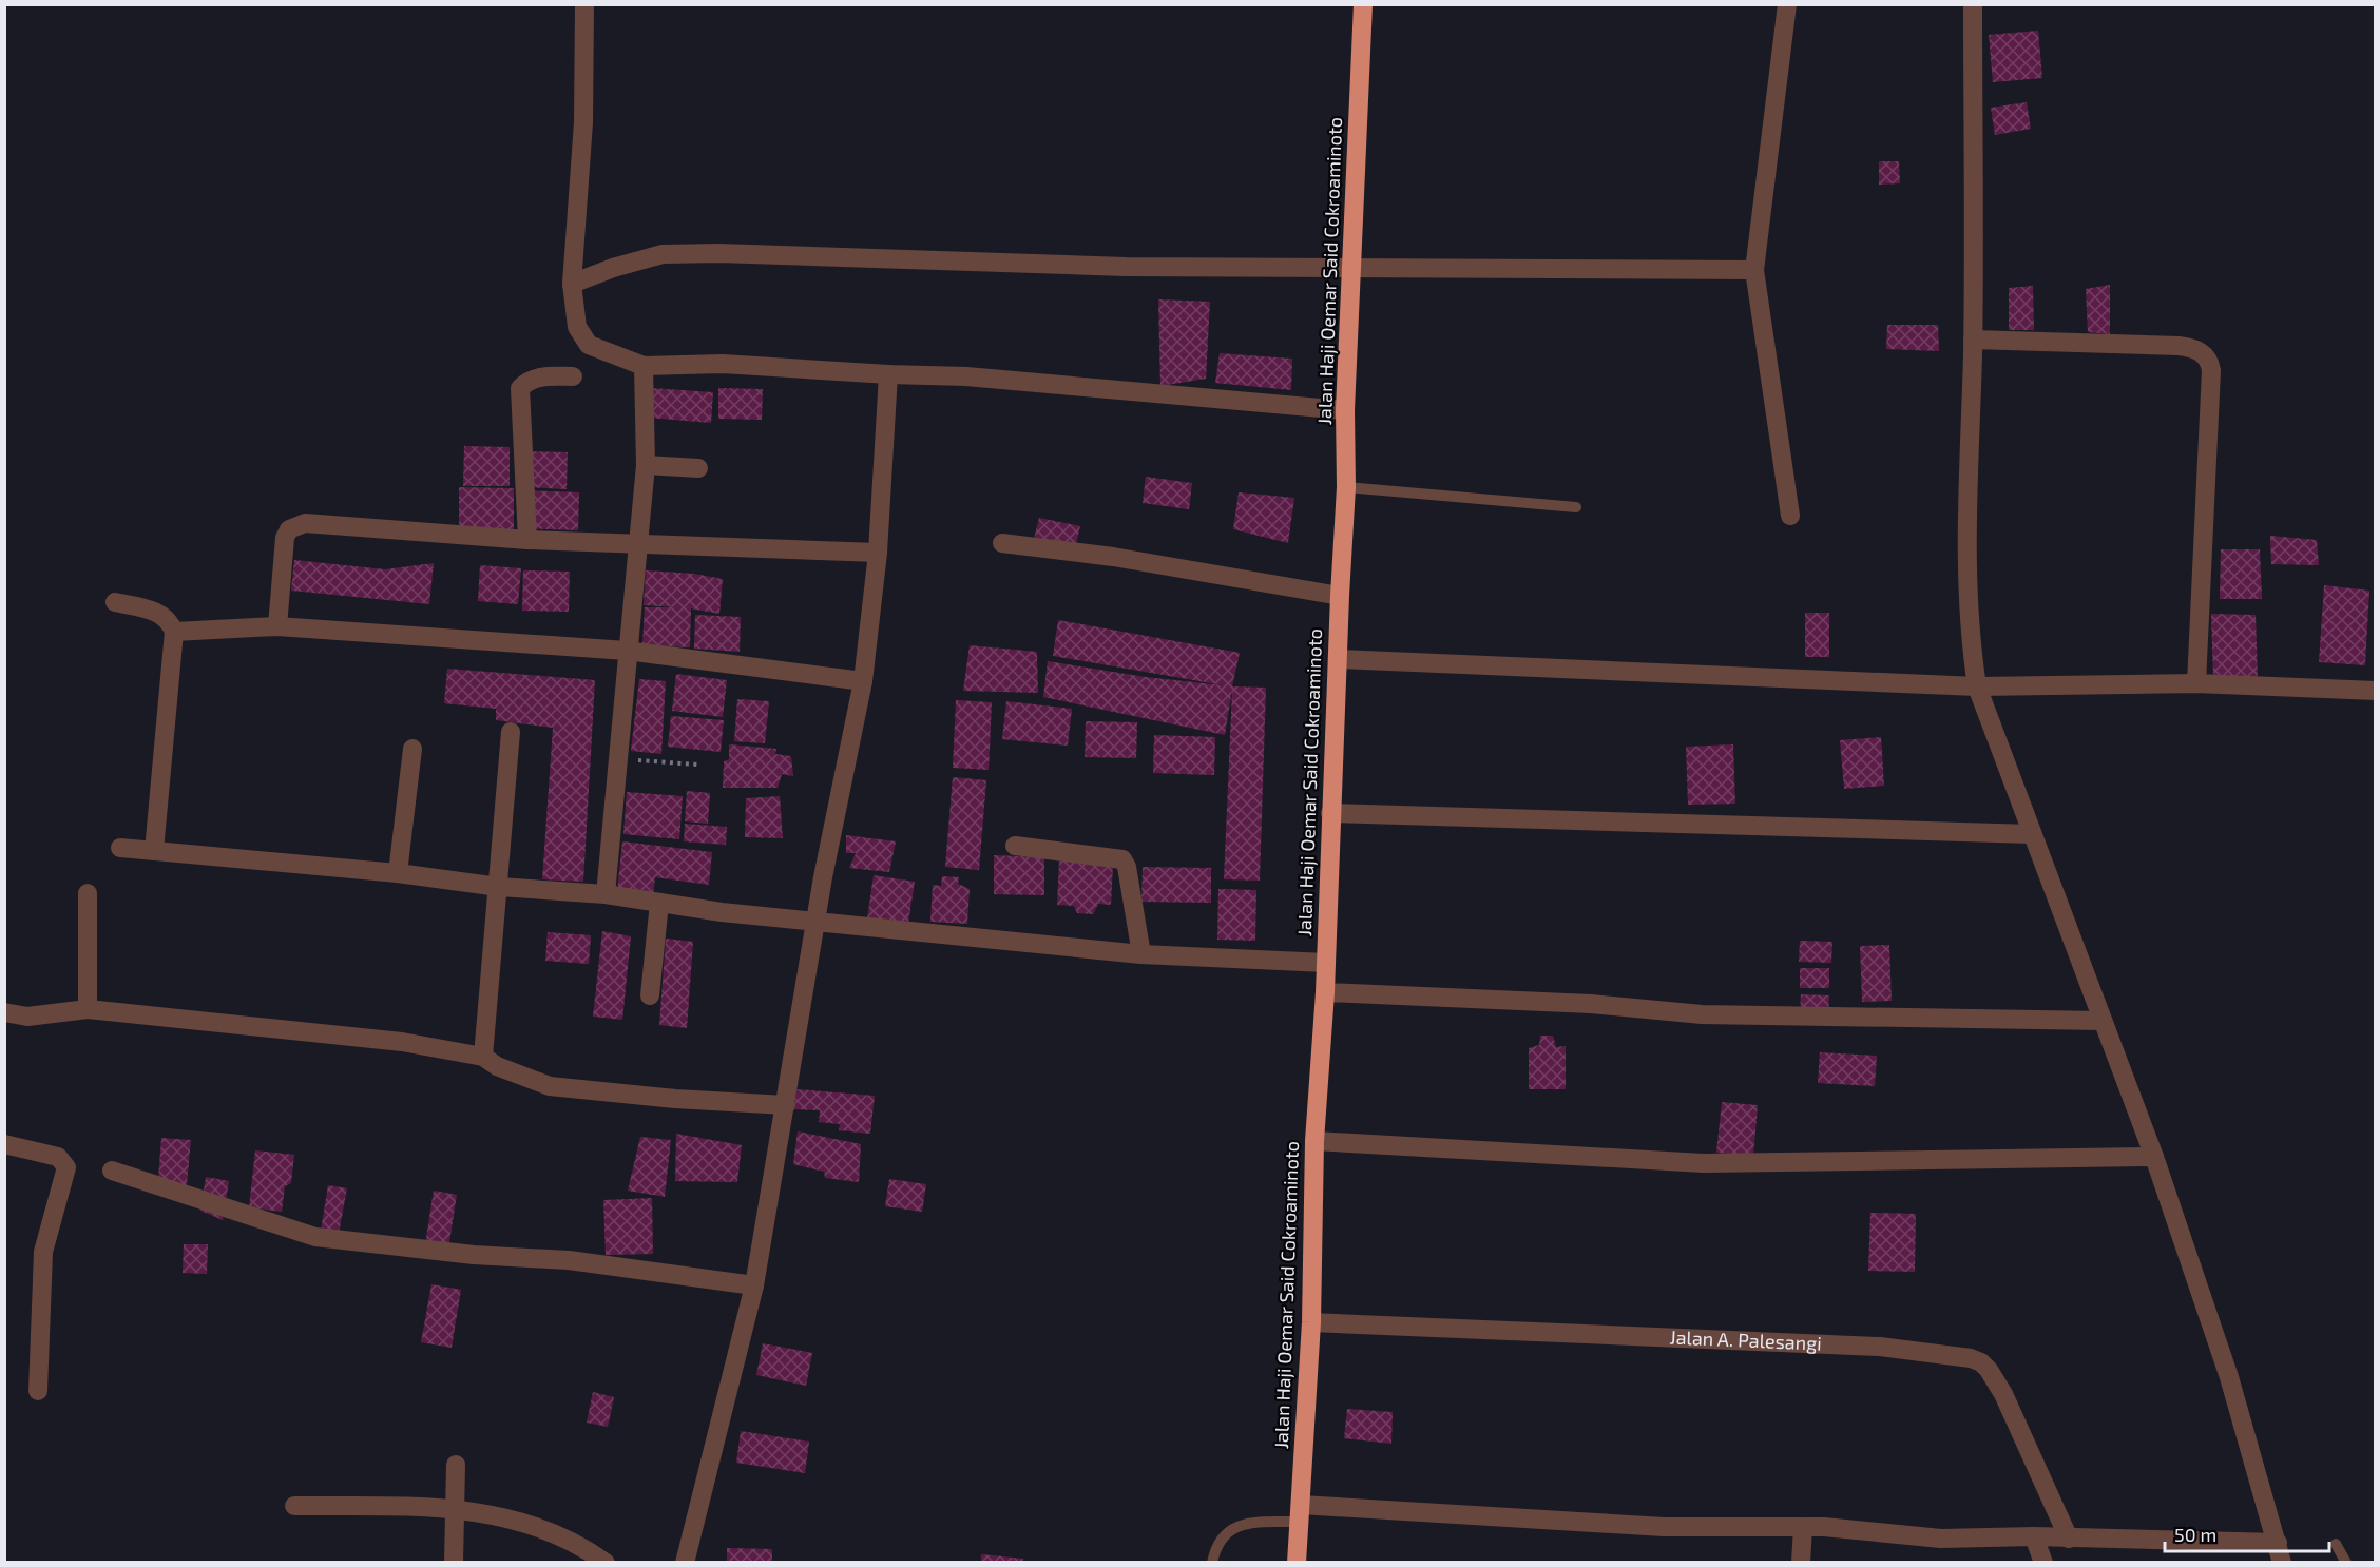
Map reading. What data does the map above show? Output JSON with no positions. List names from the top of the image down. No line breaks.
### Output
{"streets":{"highway":["Jalan Haji Oemar Said Cokroaminoto"],"street":["Jalan A. Palesangi"]},"crossings":[["Jalan Haji Oemar Said Cokroaminoto","Jalan A. Palesangi"]],"scale_bar":"50 m"}
